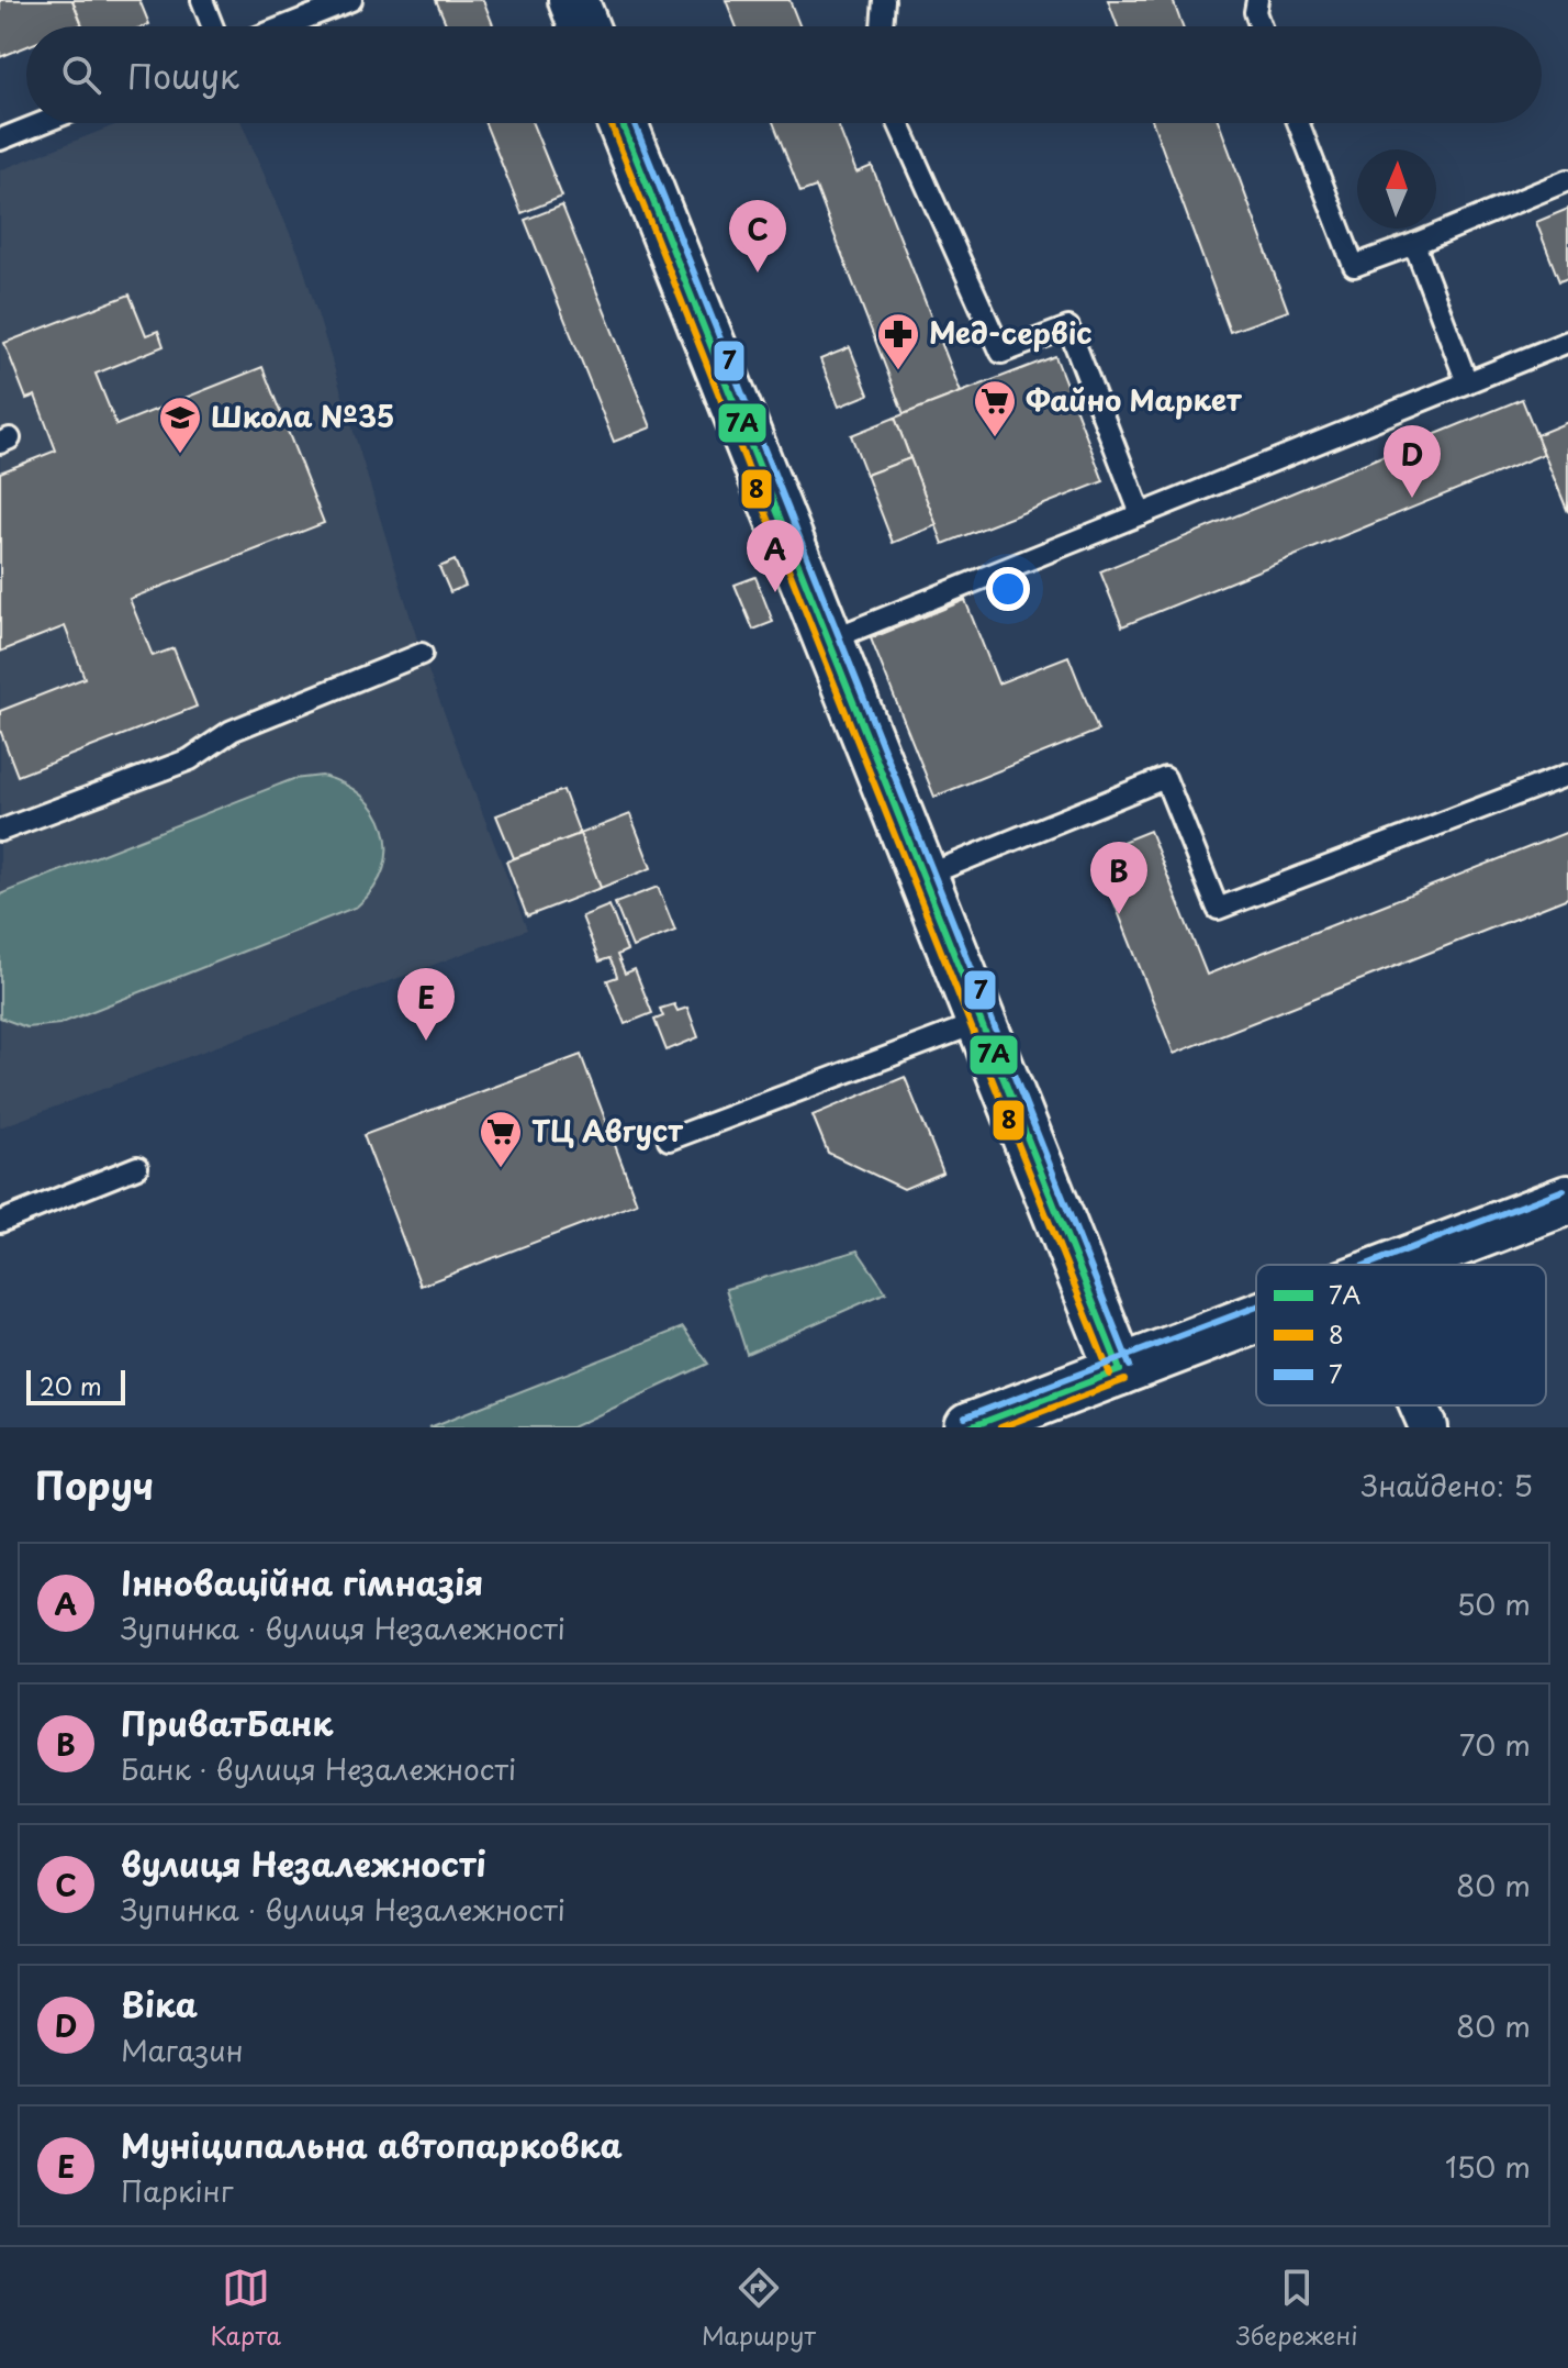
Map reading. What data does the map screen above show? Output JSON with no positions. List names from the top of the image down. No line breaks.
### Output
{"places":{"pharmacy":["Мед-сервіс"],"supermarket":["Файно Маркет","ТЦ Август"],"school or university":["Школа №35"]},"lines":["transit line 7А","transit line 8","transit line 7"],"legend":["7А","8","7"],"scale_bar":"20 m","north":"top","page":{"search":"Пошук","pins":["C","D","A","B","E"],"scale":"20 m","heading":["Поруч","Знайдено: 5"],"list":[{"mark":"A","name":"Інноваційна гімназія","note":"Зупинка · вулиця Незалежності","value":"50 m"},{"mark":"B","name":"ПриватБанк","note":"Банк · вулиця Незалежності","value":"70 m"},{"mark":"C","name":"вулиця Незалежності","note":"Зупинка · вулиця Незалежності","value":"80 m"},{"mark":"D","name":"Віка","note":"Магазин","value":"80 m"},{"mark":"E","name":"Муніципальна автопарковка","note":"Паркінг","value":"150 m"}],"nav":["Карта","Маршрут","Збережені"]}}
